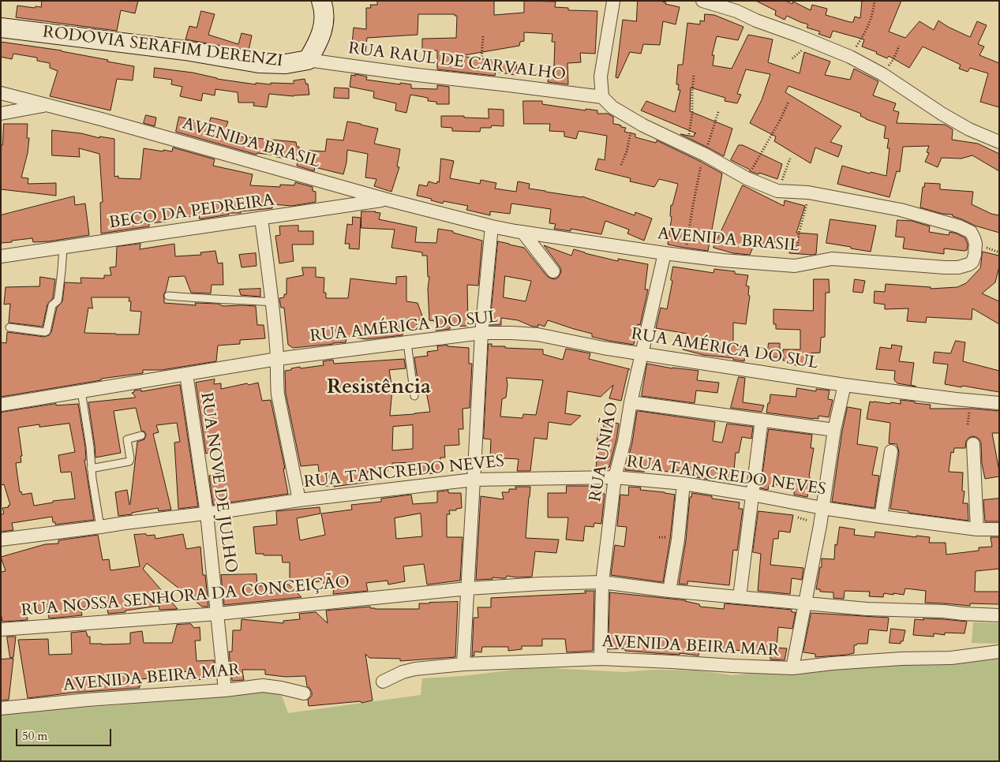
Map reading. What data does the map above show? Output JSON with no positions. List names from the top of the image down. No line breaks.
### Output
{"streets":{"main road":["RODOVIA SERAFIM DERENZI"],"street":["RUA RAUL DE CARVALHO","AVENIDA BRASIL","BECO DA PEDREIRA","RUA AMÉRICA DO SUL","RUA UNIÃO","RUA TANCREDO NEVES","RUA NOVE DE JULHO","RUA NOSSA SENHORA DA CONCEIÇÃO","AVENIDA BEIRA MAR"]},"crossings":[["RODOVIA SERAFIM DERENZI","RUA RAUL DE CARVALHO"],["AVENIDA BRASIL","BECO DA PEDREIRA"],["AVENIDA BRASIL","RUA UNIÃO"],["RUA AMÉRICA DO SUL","RUA UNIÃO"],["RUA AMÉRICA DO SUL","RUA NOVE DE JULHO"],["RUA UNIÃO","RUA TANCREDO NEVES"],["RUA UNIÃO","RUA NOSSA SENHORA DA CONCEIÇÃO"],["RUA UNIÃO","AVENIDA BEIRA MAR"],["RUA TANCREDO NEVES","RUA NOVE DE JULHO"],["RUA NOVE DE JULHO","RUA NOSSA SENHORA DA CONCEIÇÃO"],["RUA NOVE DE JULHO","AVENIDA BEIRA MAR"]],"districts":["Resistência"],"scale_bar":"50 m"}
